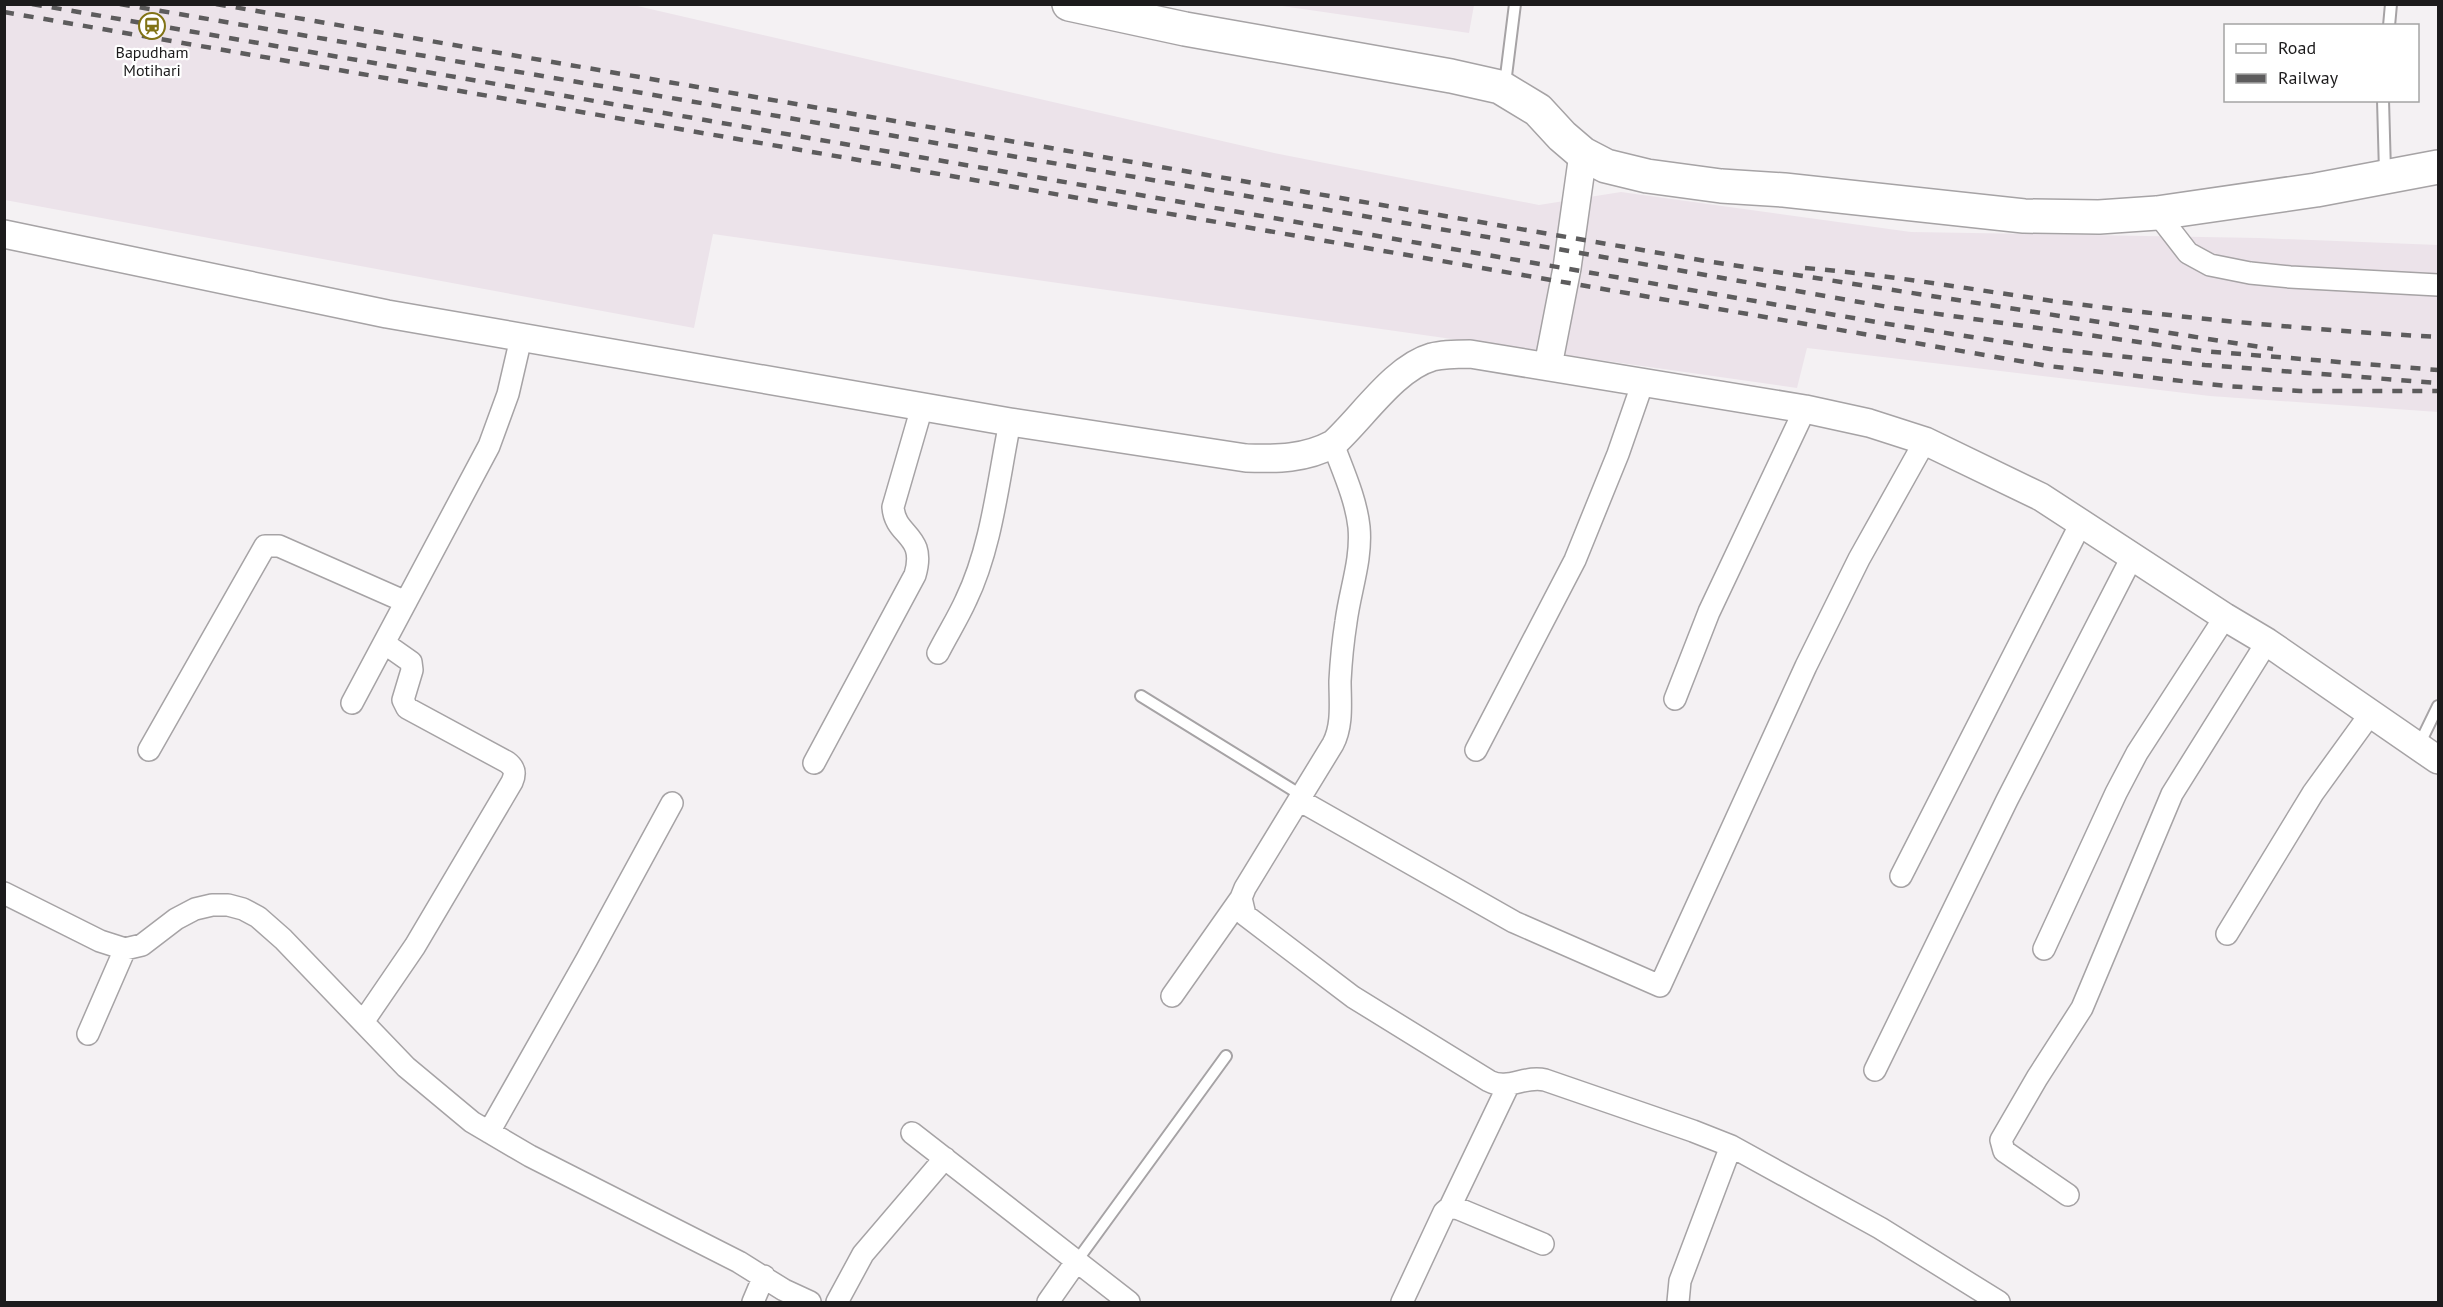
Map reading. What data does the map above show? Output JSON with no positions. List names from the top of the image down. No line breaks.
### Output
{"places":{"station":["Bapudham Motihari"]},"legend":["Road","Railway"]}
